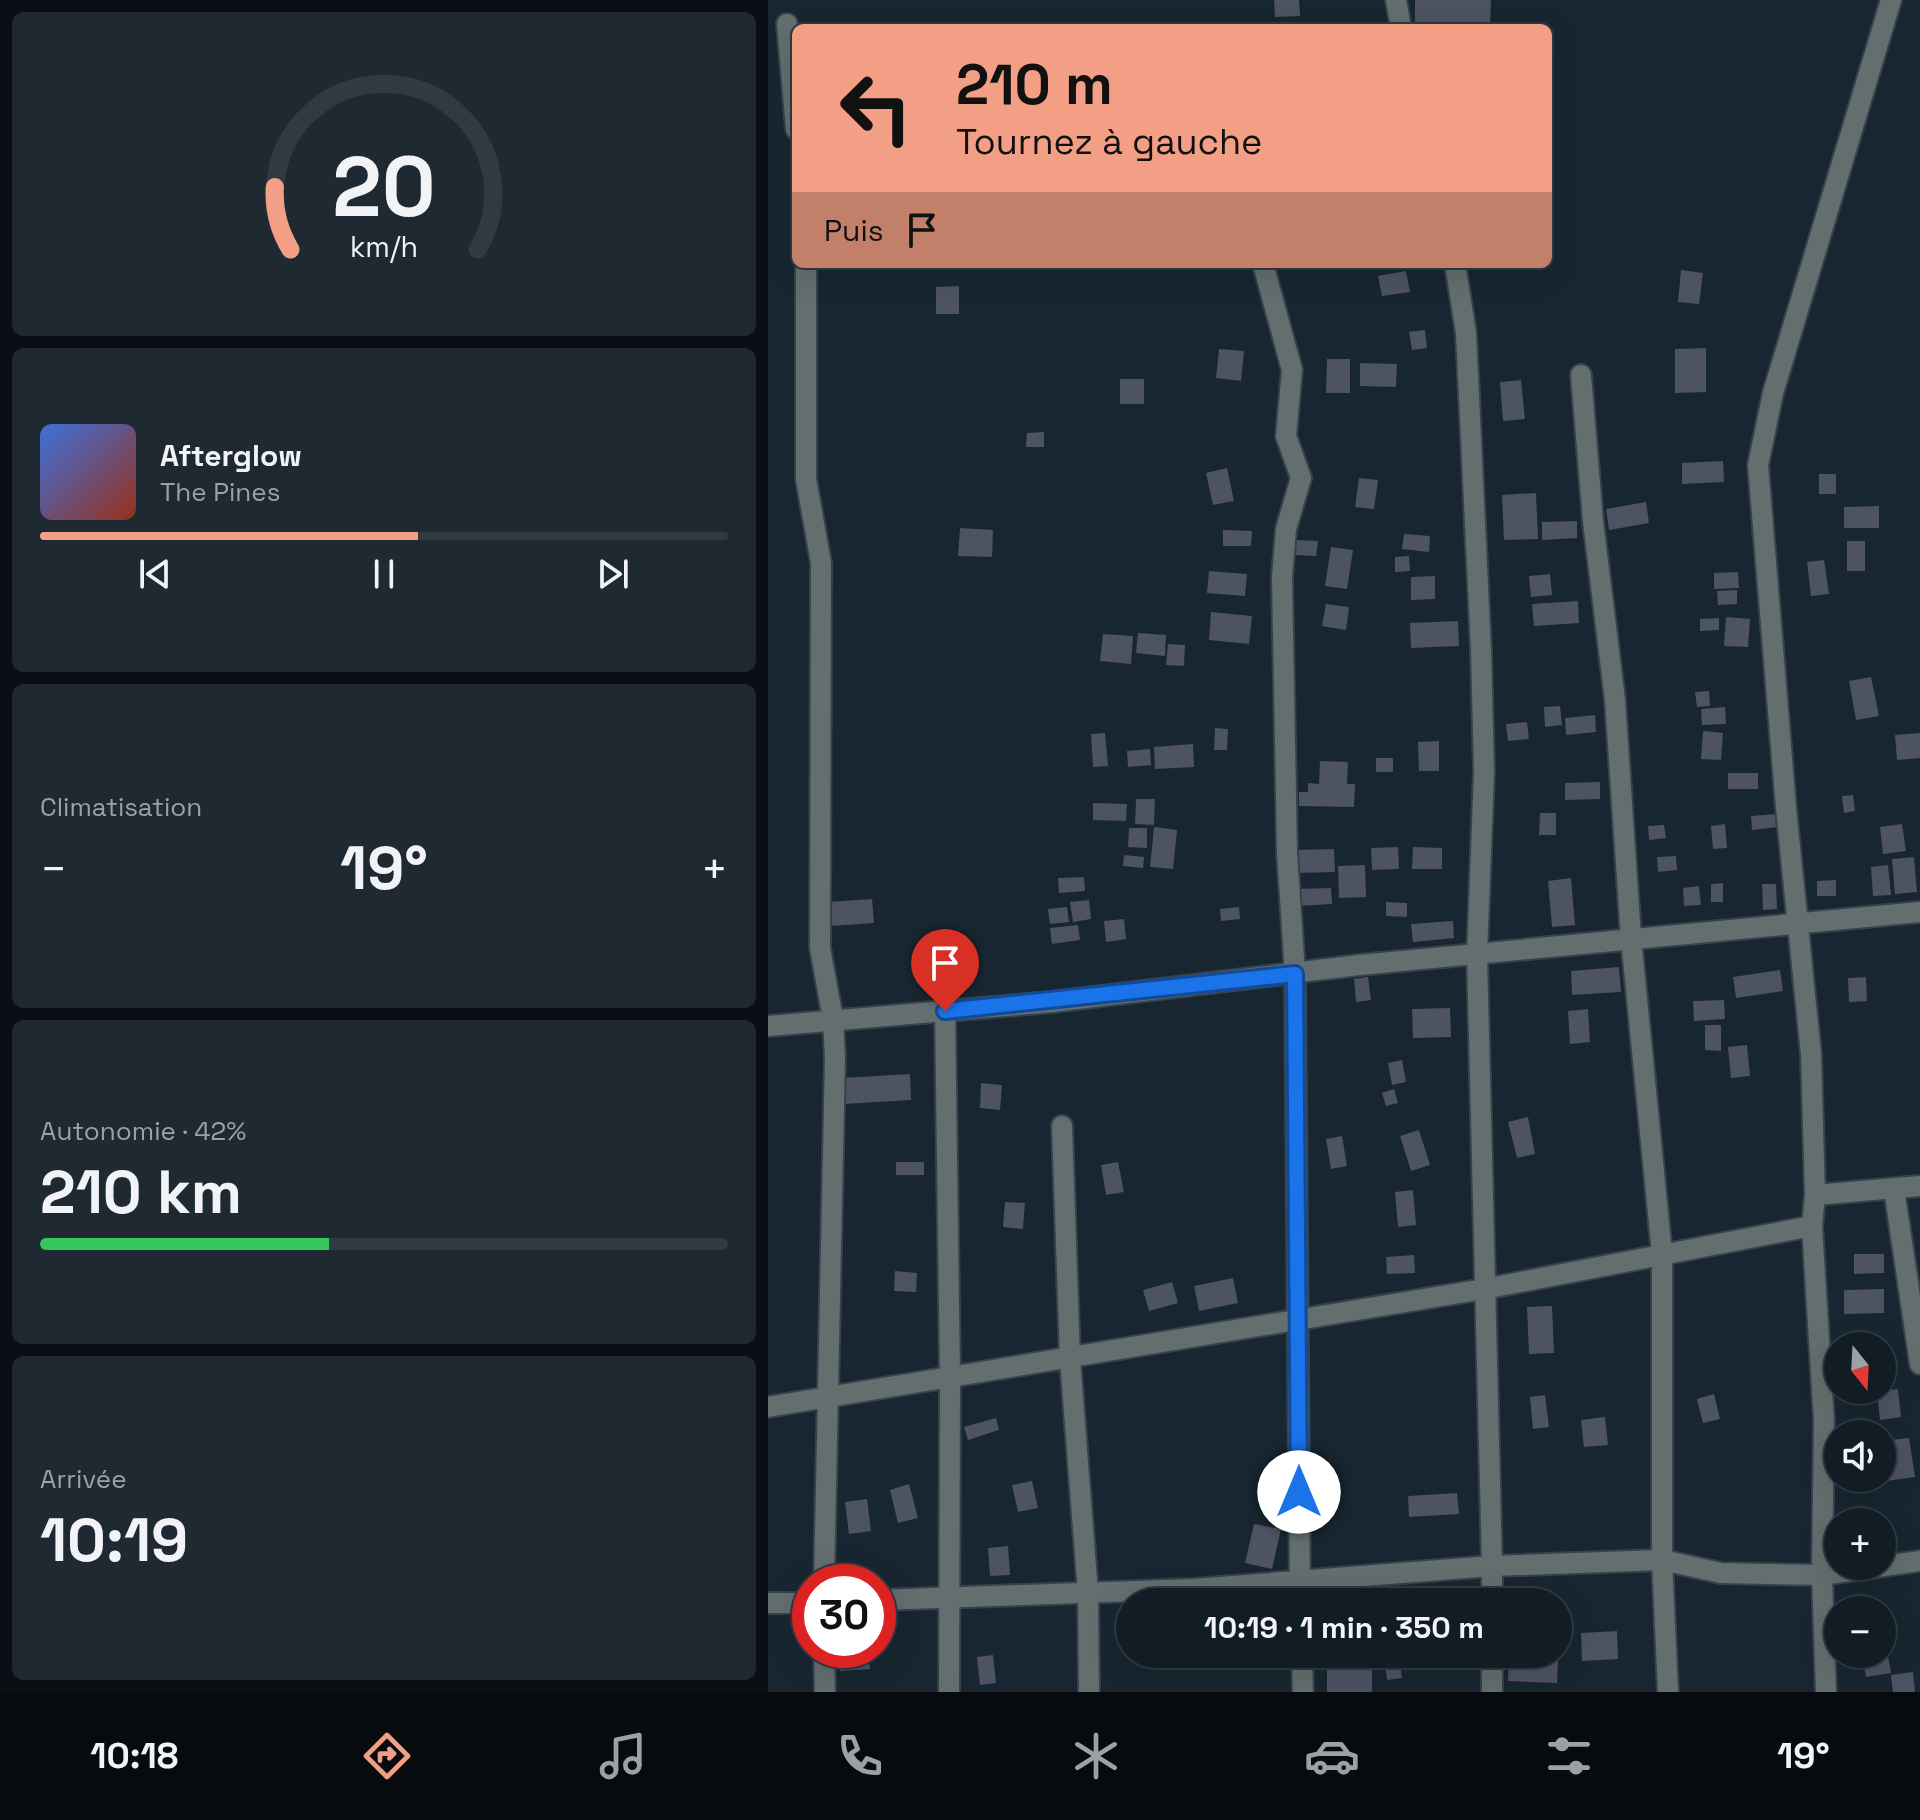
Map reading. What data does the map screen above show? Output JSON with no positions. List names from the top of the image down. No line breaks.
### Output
{"north":"bottom","page":{"turn":["210 m","Tournez à gauche"],"then":"Puis","song":["Afterglow","The Pines"],"tile":["Climatisation",["Autonomie · 42%","210 km"],["Arrivée","10:19"]],"heat":["−","19°","+"],"map_buttons":["+","−"],"limit":"30","trip":"10:19 · 1 min · 350 m","tabs":["10:18","19°"],"gauge":["20","km/h"]}}
